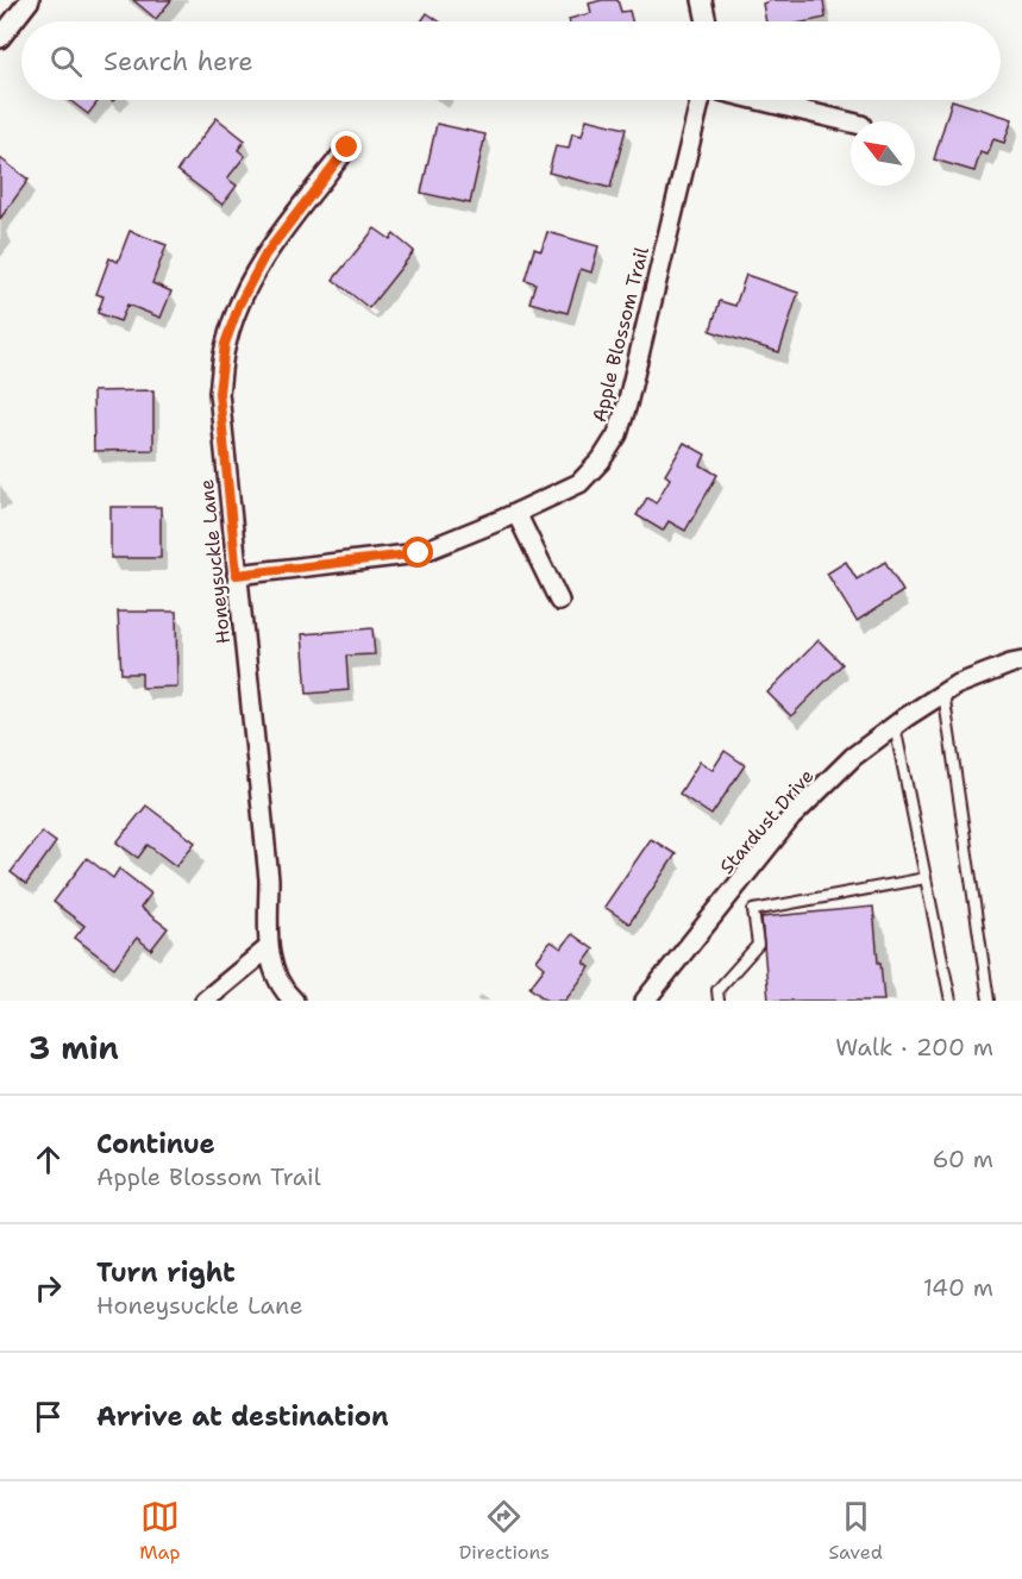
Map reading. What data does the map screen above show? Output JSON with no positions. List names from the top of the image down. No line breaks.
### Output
{"streets":{"street":["Apple Blossom Trail","Honeysuckle Lane","Stardust Drive"]},"crossings":[["Apple Blossom Trail","Honeysuckle Lane"]],"north":"top left","page":{"search":"Search here","heading":["3 min","Walk · 200 m"],"list":[["Continue","Apple Blossom Trail","60 m"],["Turn right","Honeysuckle Lane","140 m"],"Arrive at destination"],"nav":["Map","Directions","Saved"]}}
